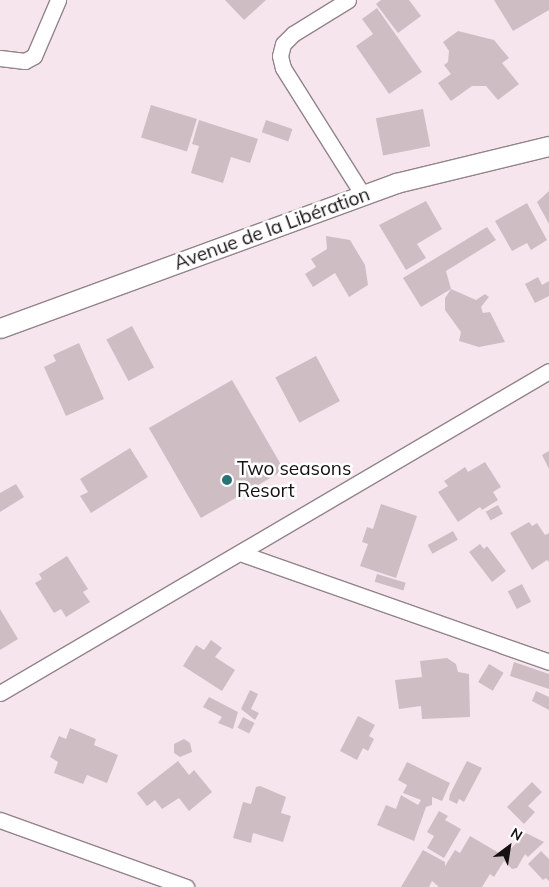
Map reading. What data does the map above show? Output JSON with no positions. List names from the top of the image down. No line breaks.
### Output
{"streets":{"street":["Avenue de la Libération"]},"places":["Two seasons Resort"],"north":"top right"}
